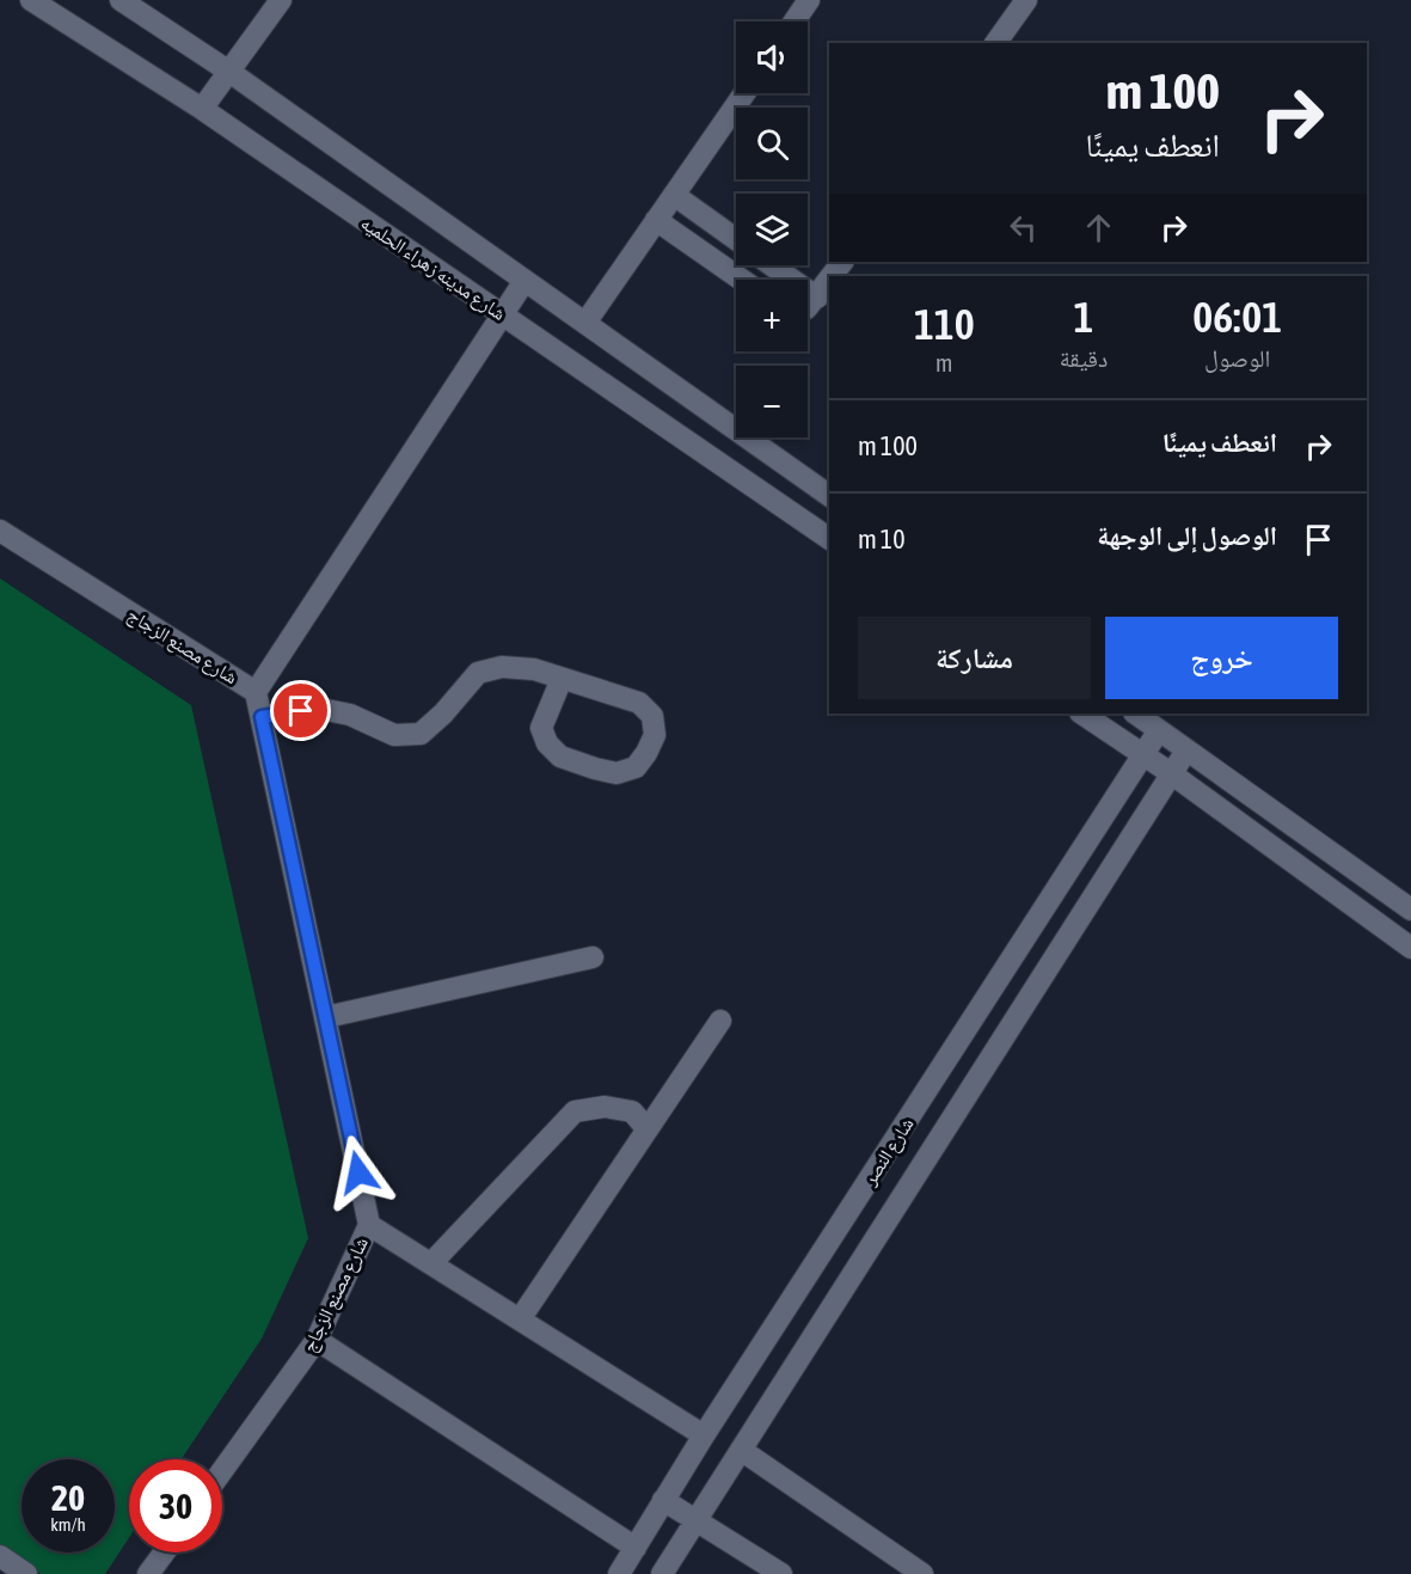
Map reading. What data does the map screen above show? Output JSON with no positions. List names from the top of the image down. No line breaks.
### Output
{"streets":{"street":["شارع مدينه زهراء الحلميه","شارع مصنع الزجاج","شارع النصر"]},"page":{"map_buttons":["+","−"],"turn":["100 m","انعطف يمينًا"],"eta":["06:01","الوصول","1","دقيقة","110","m"],"list":[{"name":"انعطف يمينًا","value":"100 m"},{"name":"الوصول إلى الوجهة","value":"10 m"}],"buttons":["خروج","مشاركة"],"speed":"20 km/h","limit":"30"}}
